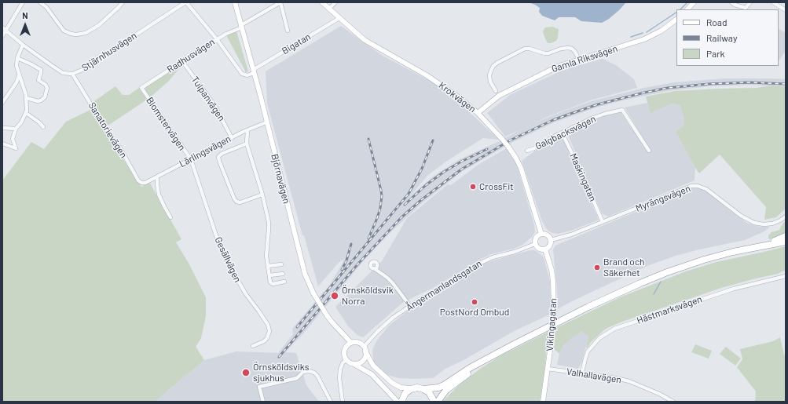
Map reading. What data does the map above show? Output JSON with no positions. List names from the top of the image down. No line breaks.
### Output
{"streets":{"street":["Bigatan","Stjärnhusvägen","Radhusvägen","Gamla Riksvägen","Krokvägen","Tulpanvägen","Blomstervägen","Sanatorievägen","Galgbacksvägen","Lärlingsvägen","Maskingatan","Björnavägen","Myrängsvägen","Gesällvägen","Ångermanlandsgatan","Hästmarksvägen","Vikingagatan","Valhallavägen"]},"crossings":[["Bigatan","Krokvägen"],["Bigatan","Björnavägen"],["Stjärnhusvägen","Sanatorievägen"],["Radhusvägen","Tulpanvägen"],["Radhusvägen","Blomstervägen"],["Radhusvägen","Björnavägen"],["Gamla Riksvägen","Krokvägen"],["Krokvägen","Myrängsvägen"],["Krokvägen","Ångermanlandsgatan"],["Krokvägen","Vikingagatan"],["Tulpanvägen","Lärlingsvägen"],["Blomstervägen","Lärlingsvägen"],["Blomstervägen","Gesällvägen"],["Sanatorievägen","Lärlingsvägen"],["Galgbacksvägen","Maskingatan"],["Lärlingsvägen","Björnavägen"],["Lärlingsvägen","Gesällvägen"],["Maskingatan","Myrängsvägen"],["Björnavägen","Ångermanlandsgatan"],["Myrängsvägen","Ångermanlandsgatan"],["Myrängsvägen","Vikingagatan"],["Ångermanlandsgatan","Vikingagatan"],["Hästmarksvägen","Valhallavägen"],["Vikingagatan","Valhallavägen"]],"places":["CrossFit","Brand och Säkerhet","Örnsköldsvik Norra","PostNord Ombud","Örnsköldsviks sjukhus"],"legend":["Road","Railway","Park"],"north":"top"}
